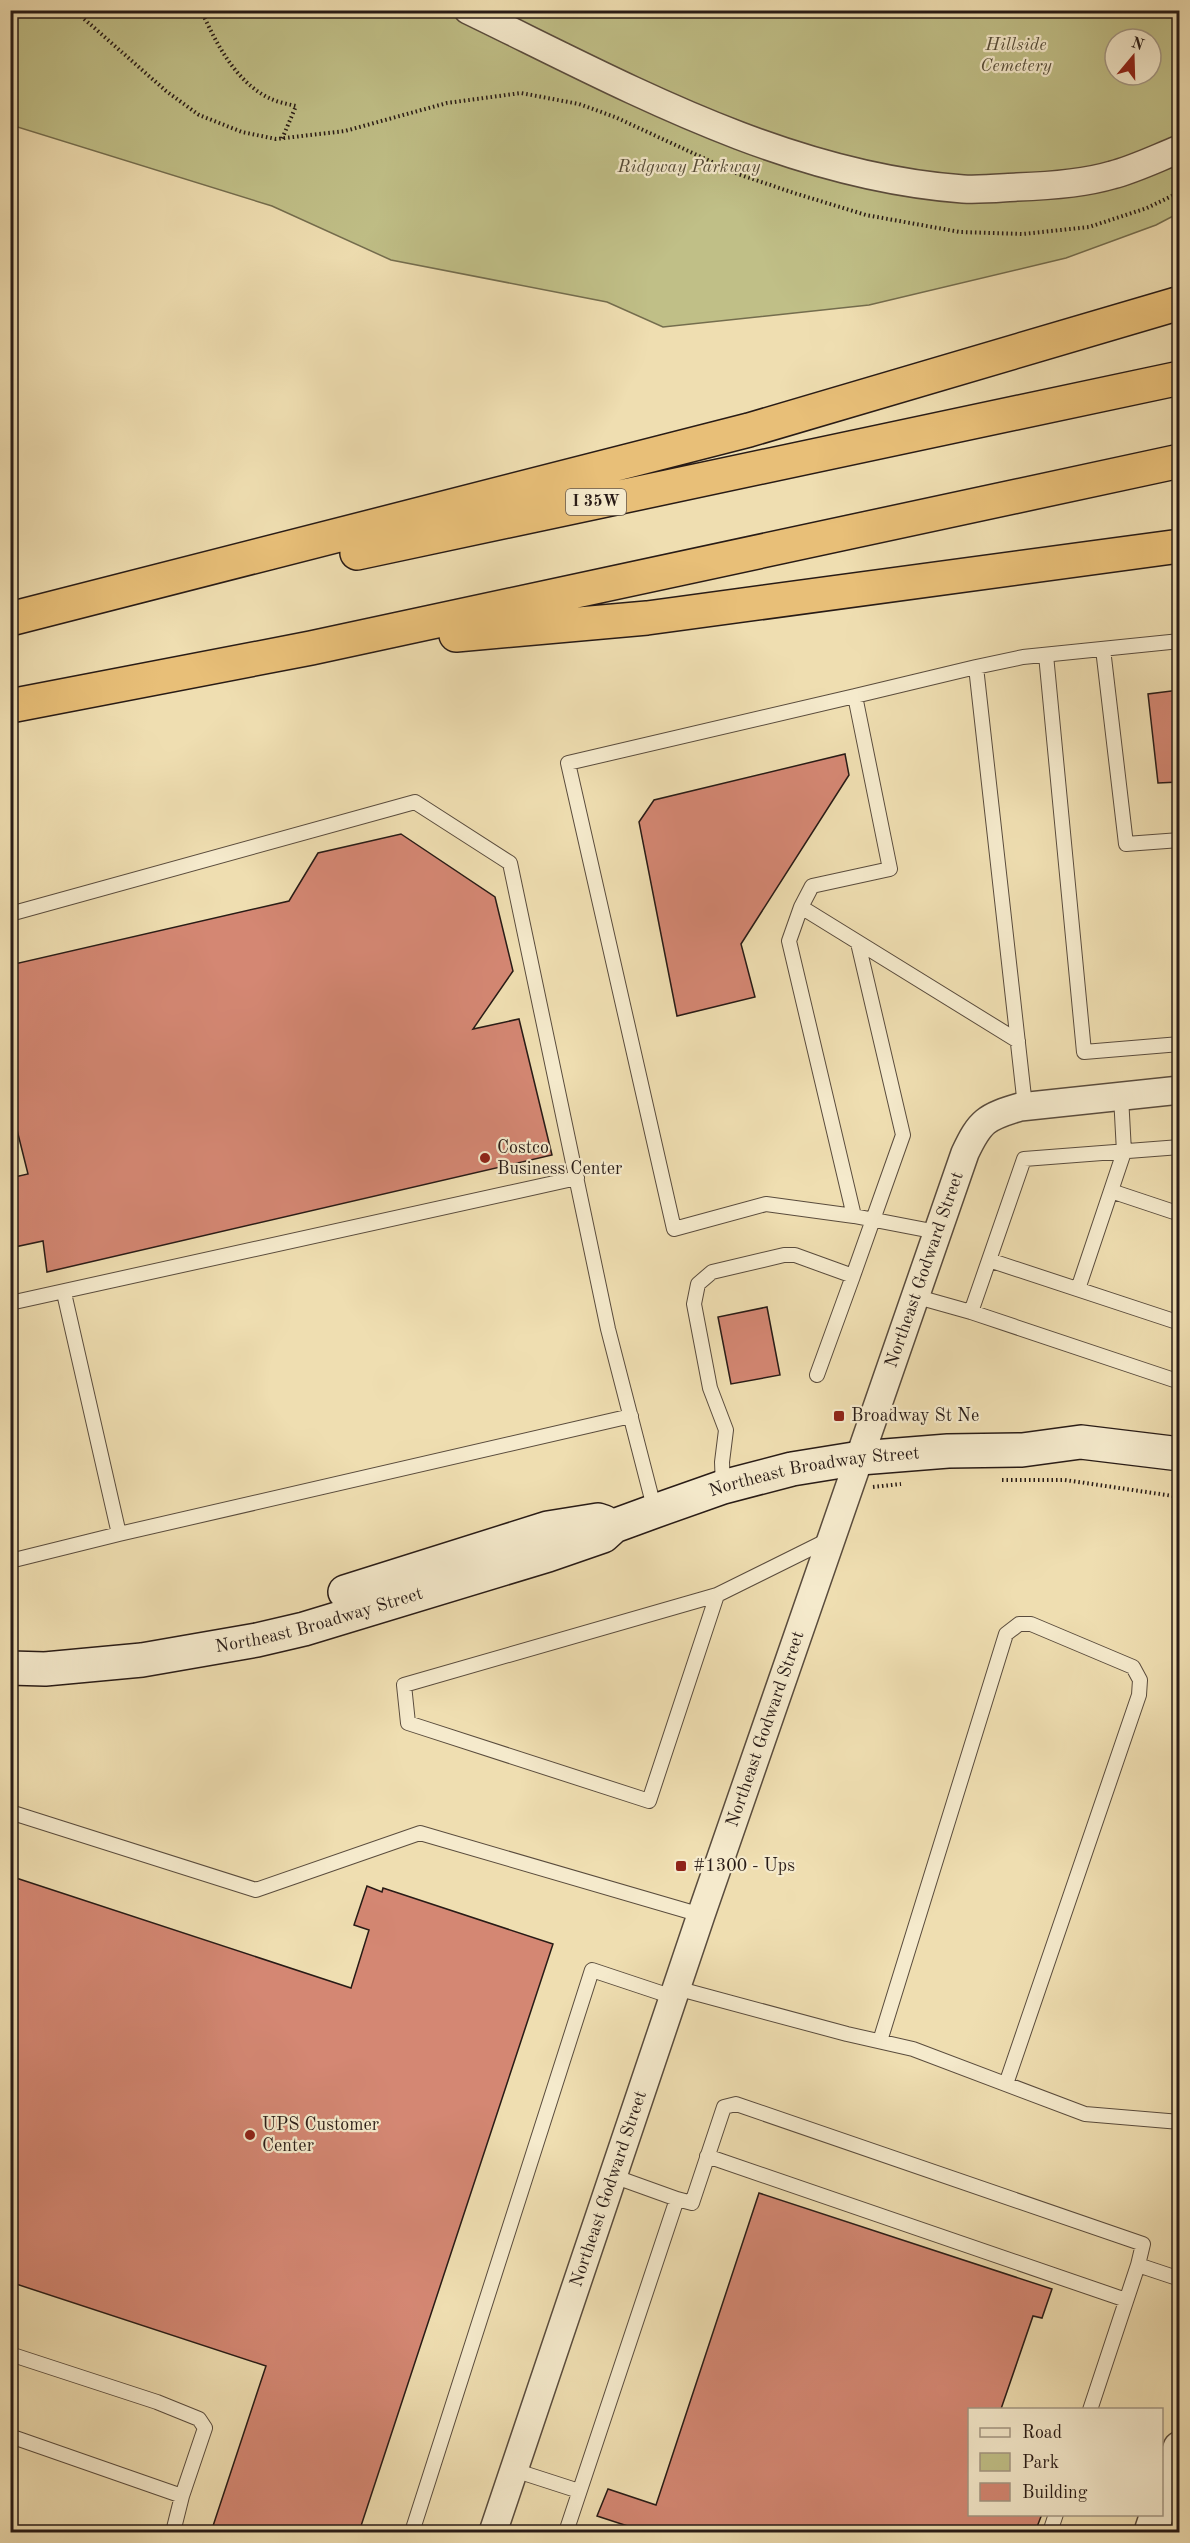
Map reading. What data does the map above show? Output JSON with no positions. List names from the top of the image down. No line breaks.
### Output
{"streets":{"highway":["I 35W"],"main road":["Northeast Broadway Street"],"street":["Northeast Godward Street"]},"crossings":[["Northeast Godward Street","Northeast Broadway Street"]],"parks":["Hillside Cemetery","Ridgway Parkway"],"places":{"other":["Costco Business Center","UPS Customer Center"],"transit":["Broadway St Ne","#1300 - Ups"]},"legend":["Road","Park","Building"],"north":"top"}
